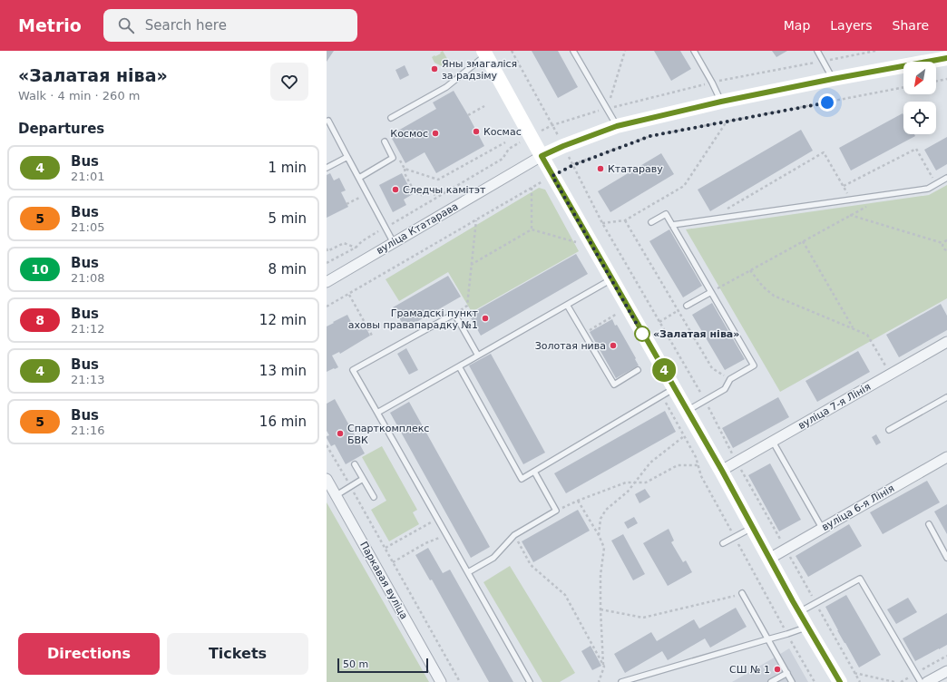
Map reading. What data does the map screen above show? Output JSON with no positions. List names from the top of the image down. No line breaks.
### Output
{"streets":{"street":["вуліца Ктатарава","вуліца 7-я Лінія","вуліца 6-я Лінія","Паркавая вуліца"]},"places":["Яны змагаліся за радзіму","Космас","Космос","Ктатараву","Следчы камітэт","Грамадскі пункт аховы правапарадку №1","«Залатая ніва»","Золотая нива","Спарткомплекс БВК","СШ № 1"],"lines":["bus line 4"],"scale_bar":"50 m","north":"bottom left","page":{"header":"Metrio","search":"Search here","nav":["Map","Layers","Share"],"heading":[["«Залатая ніва»","Walk · 4 min · 260 m"],"Departures"],"on_map":"4","list":[{"mark":"4","name":"Bus","note":"21:01","value":"1 min"},{"mark":"5","name":"Bus","note":"21:05","value":"5 min"},{"mark":"10","name":"Bus","note":"21:08","value":"8 min"},{"mark":"8","name":"Bus","note":"21:12","value":"12 min"},{"mark":"4","name":"Bus","note":"21:13","value":"13 min"},{"mark":"5","name":"Bus","note":"21:16","value":"16 min"}],"buttons":["Directions","Tickets"],"scale":"50 m"}}
